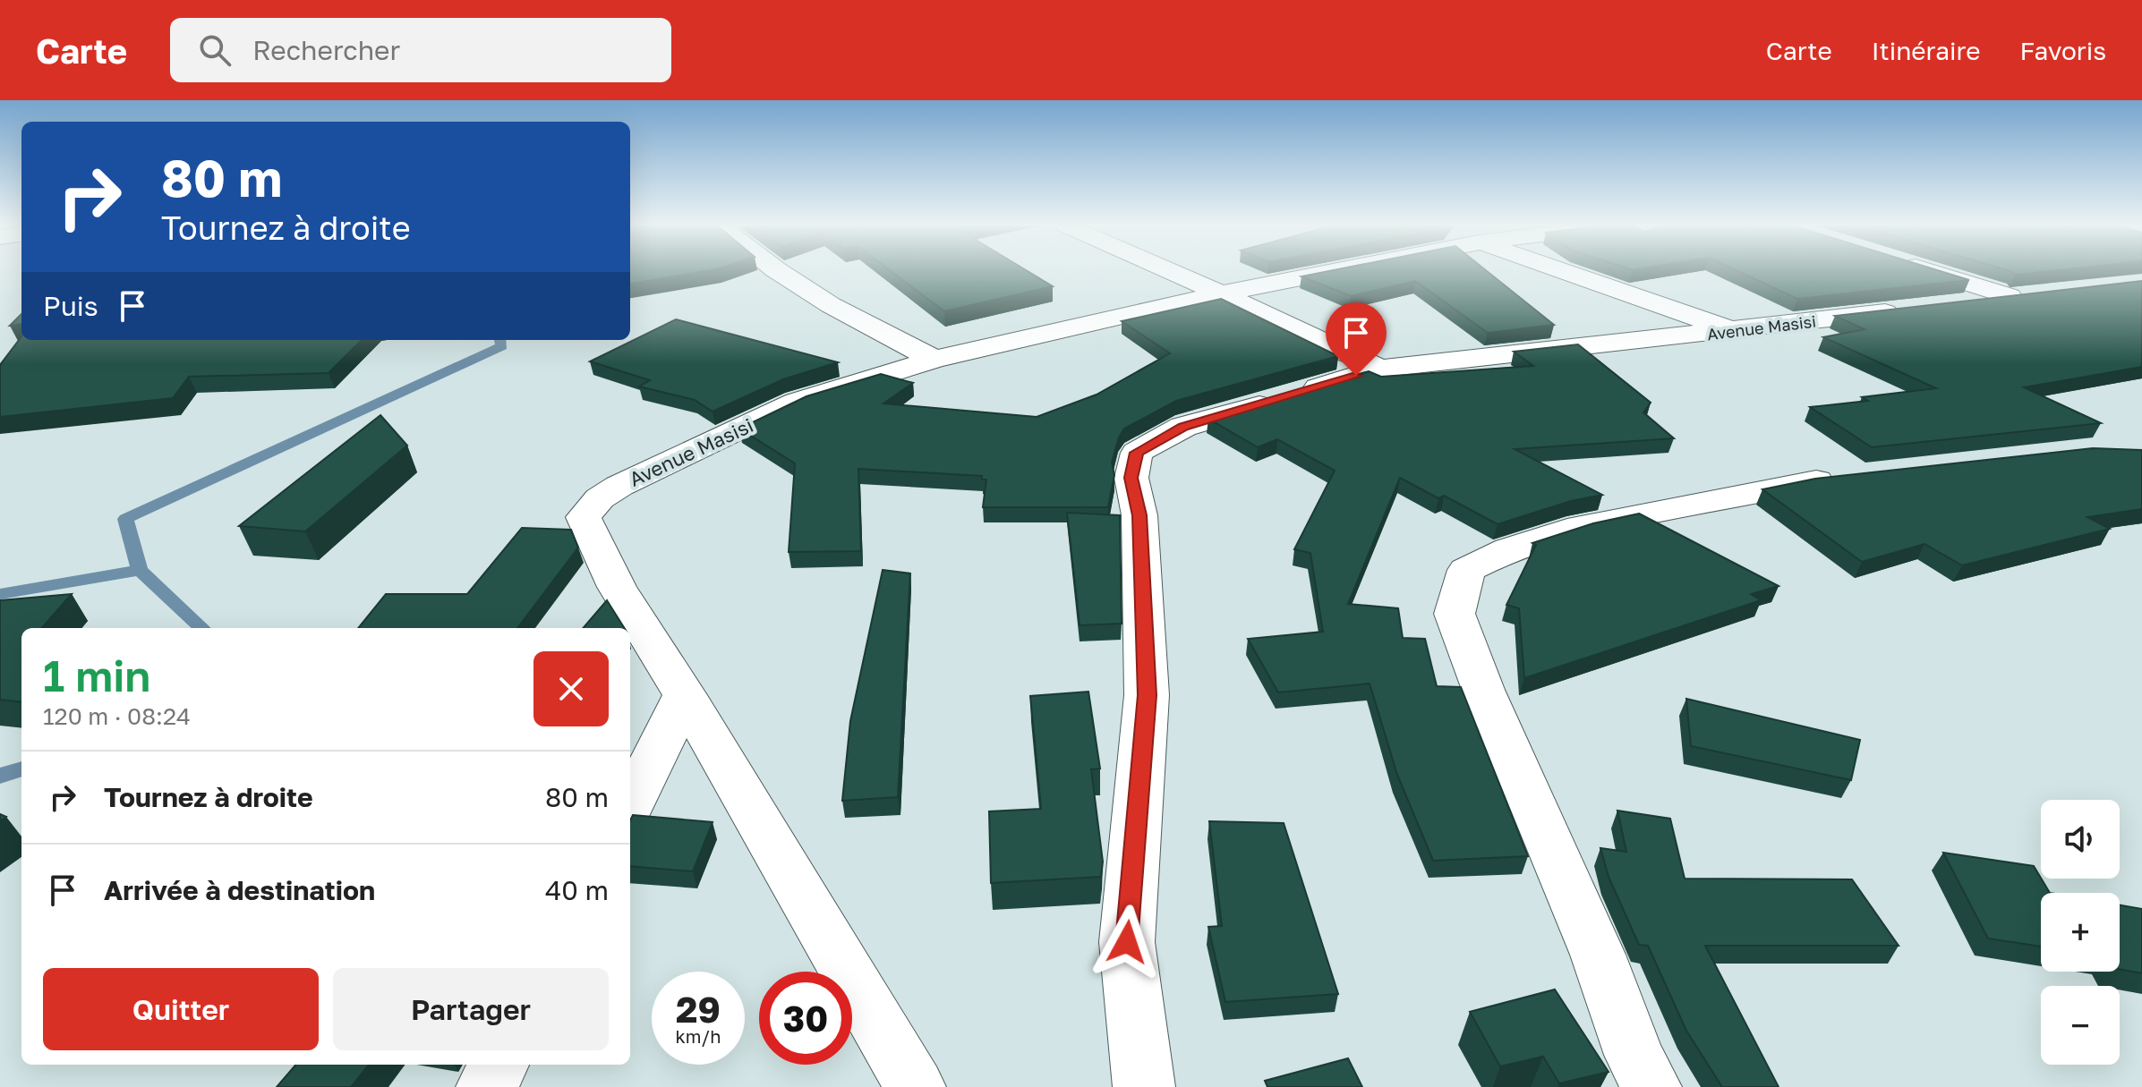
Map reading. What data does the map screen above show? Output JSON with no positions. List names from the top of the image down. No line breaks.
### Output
{"streets":{"street":["Avenue Masisi"]},"page":{"header":"Carte","search":"Rechercher","nav":["Carte","Itinéraire","Favoris"],"turn":["80 m","Tournez à droite"],"then":"Puis","heading":["1 min","120 m · 08:24"],"list":[{"name":"Tournez à droite","value":"80 m"},{"name":"Arrivée à destination","value":"40 m"}],"map_buttons":["+","−"],"buttons":["Quitter","Partager"],"speed":"29 km/h","limit":"30"}}
